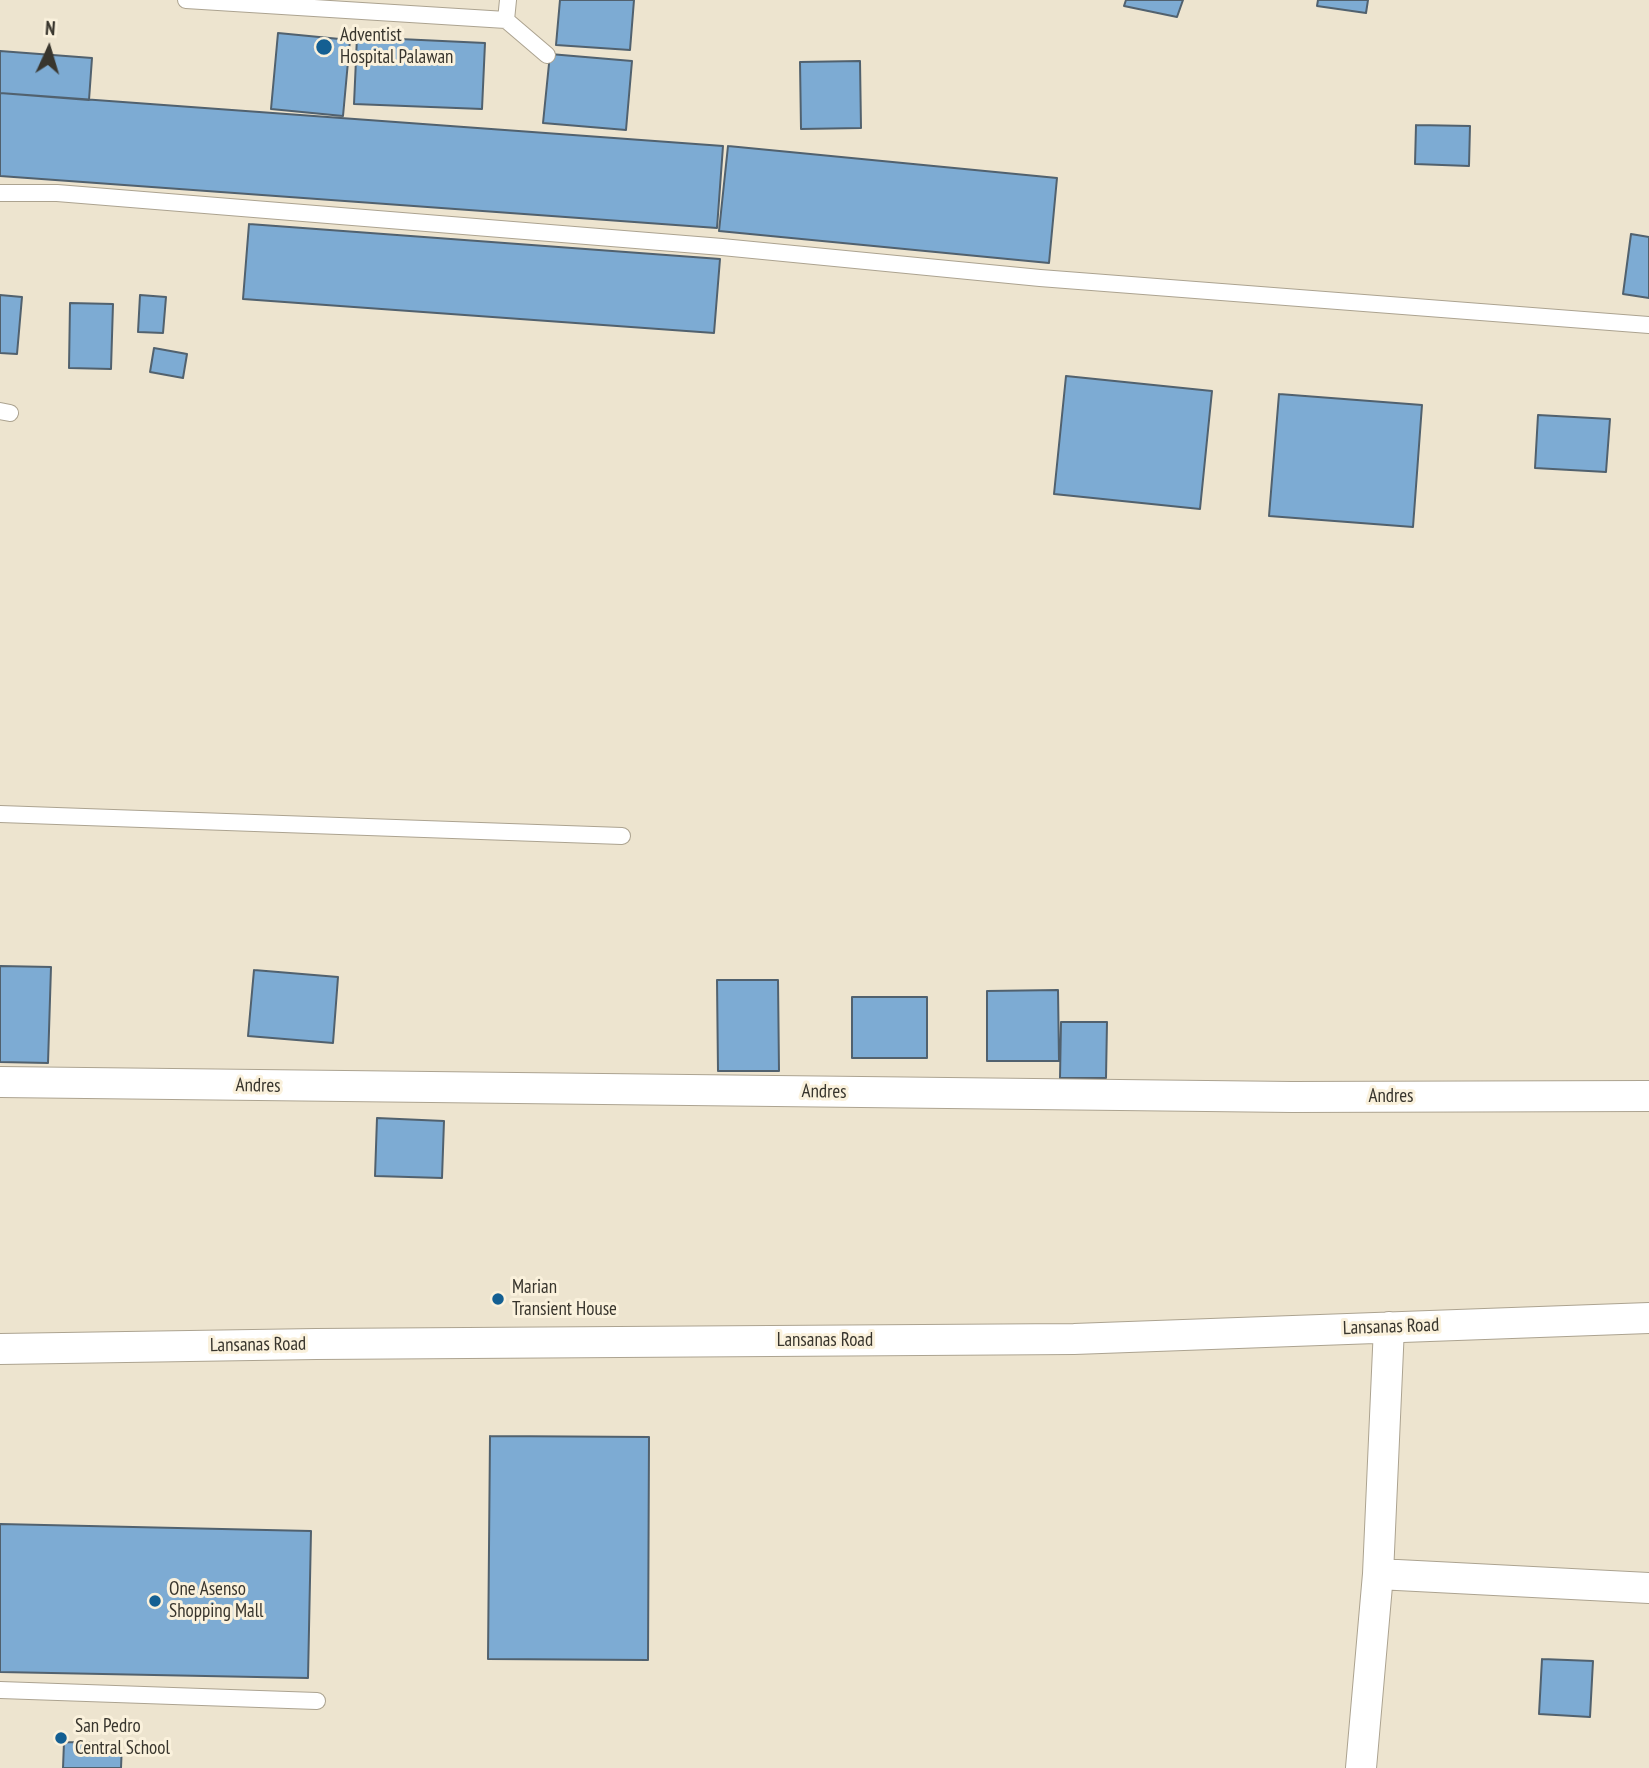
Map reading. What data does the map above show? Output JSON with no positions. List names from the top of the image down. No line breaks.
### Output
{"streets":{"street":["Andres","Lansanas Road"]},"places":["Adventist Hospital Palawan","Marian Transient House","One Asenso Shopping Mall","San Pedro Central School"],"north":"top"}
